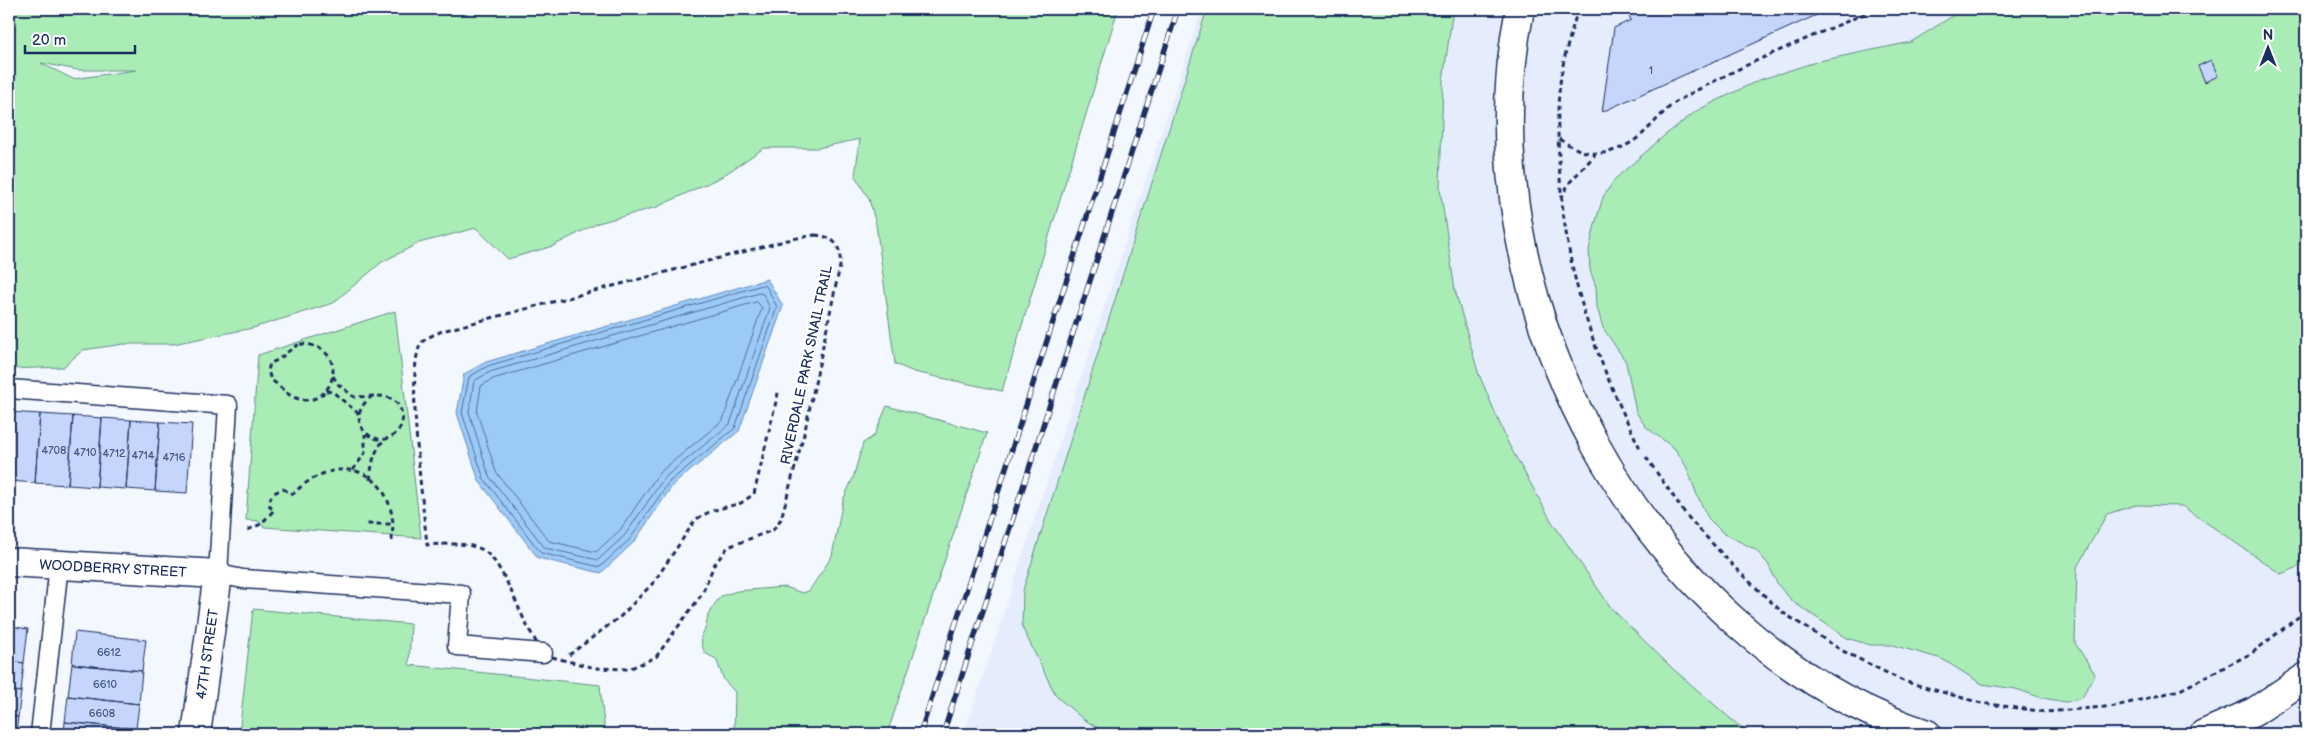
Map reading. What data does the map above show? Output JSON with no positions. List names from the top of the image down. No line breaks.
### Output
{"streets":{"street":["WOODBERRY STREET","47TH STREET"],"path":["RIVERDALE PARK SNAIL TRAIL"]},"crossings":[["WOODBERRY STREET","47TH STREET"]],"house_numbers":["1","4708","4710","4712","4714","4716","6612","6610","6608"],"scale_bar":"20 m","north":"top"}
